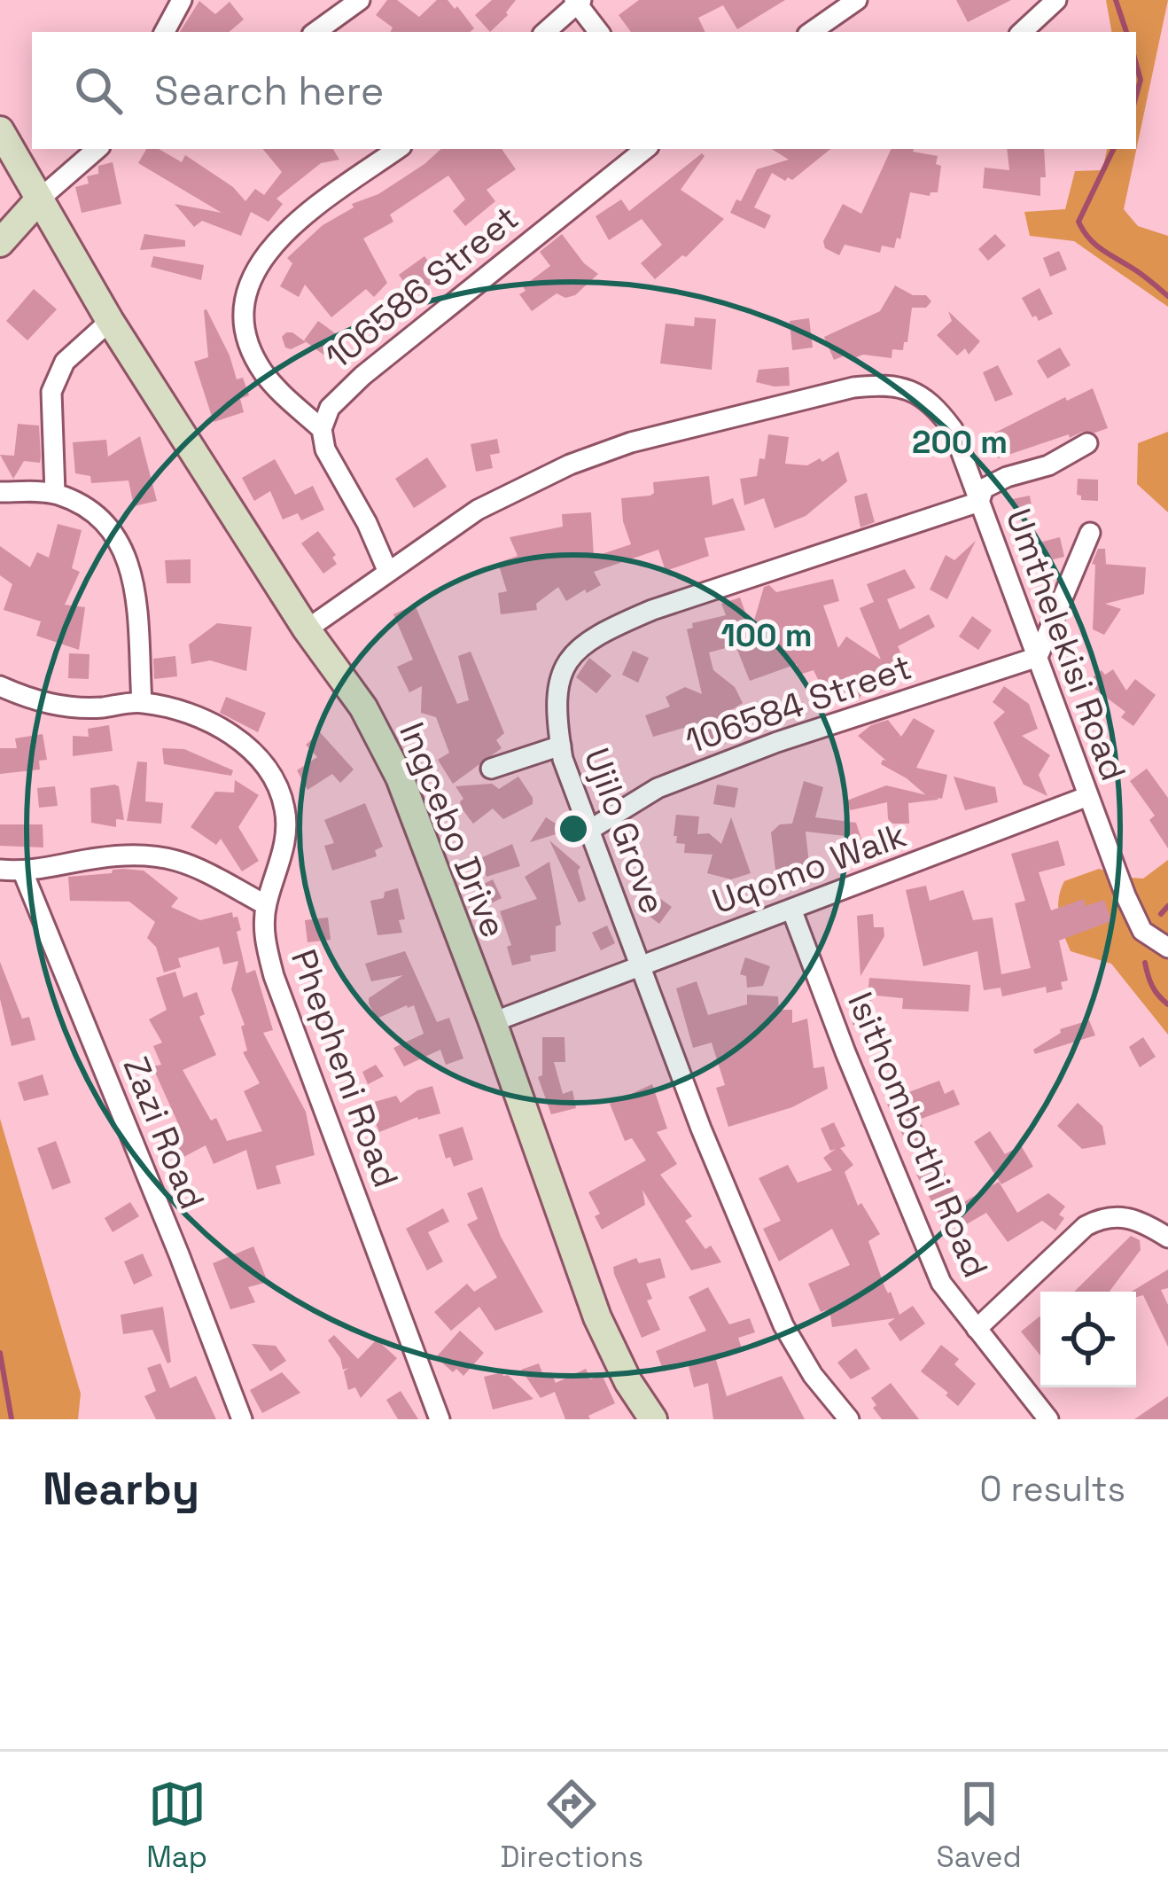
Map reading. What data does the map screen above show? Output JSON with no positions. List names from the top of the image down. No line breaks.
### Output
{"streets":{"main road":["Ingcebo Drive"],"street":["106586 Street","Umthelekisi Road","106584 Street","Ujilo Grove","Uqomo Walk","Phepheni Road","Zazi Road","Isithombothi Road"]},"crossings":[["Umthelekisi Road","106584 Street"],["Umthelekisi Road","Ingcebo Drive"],["Umthelekisi Road","Ujilo Grove"],["Umthelekisi Road","Uqomo Walk"],["106584 Street","Ujilo Grove"],["Ingcebo Drive","Uqomo Walk"],["Ujilo Grove","Uqomo Walk"],["Uqomo Walk","Isithombothi Road"]],"page":{"search":"Search here","heading":["Nearby","0 results"],"nav":["Map","Directions","Saved"]},"rings":["200 m","100 m"]}
